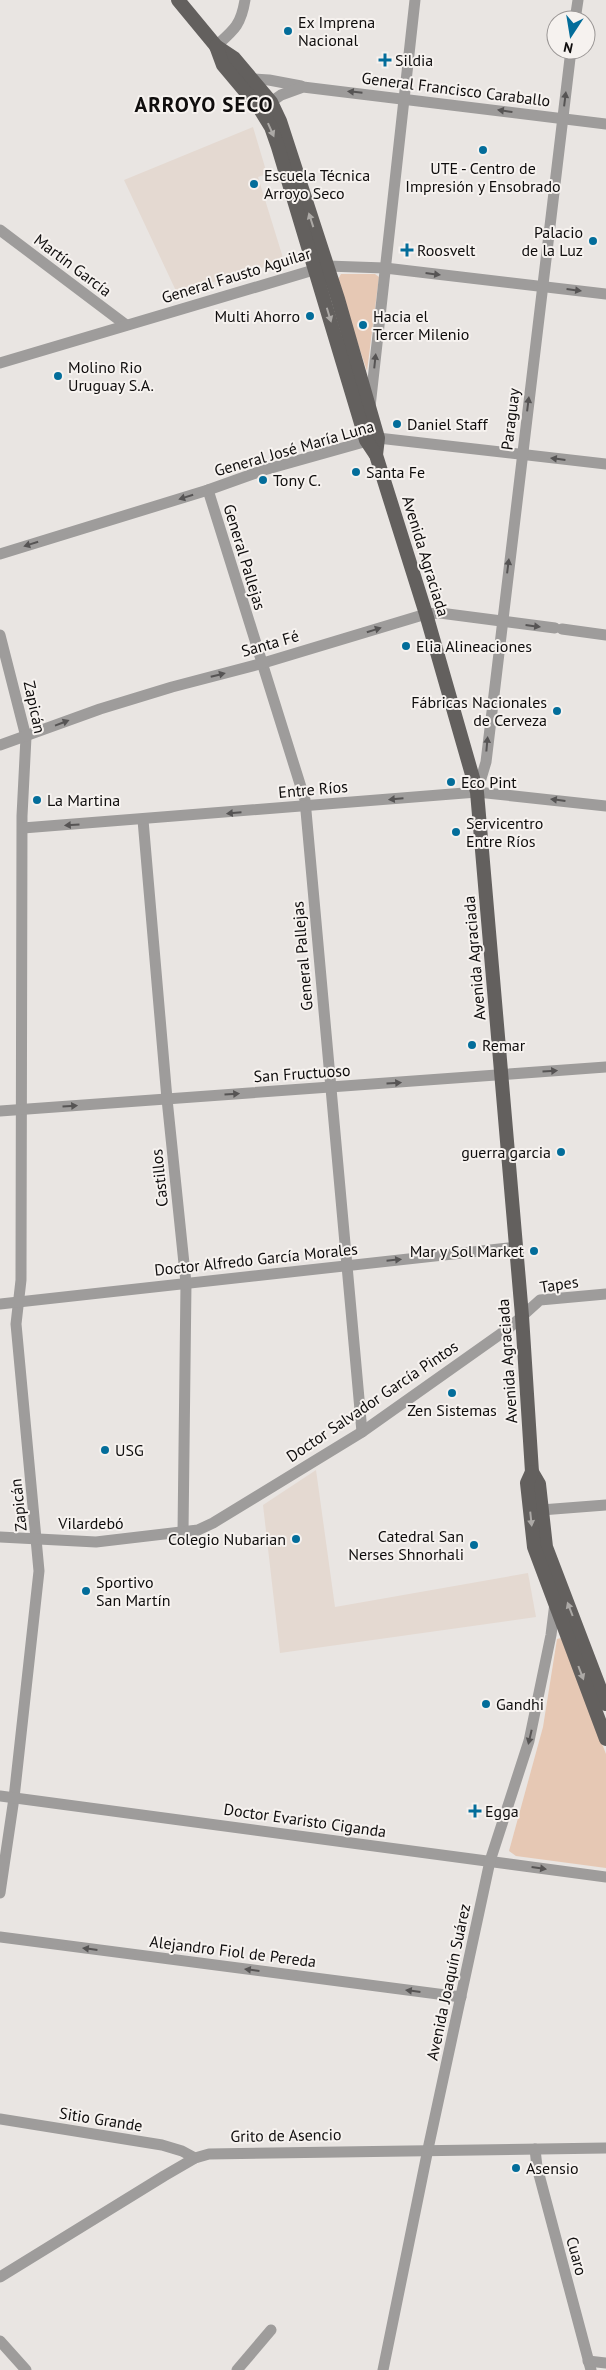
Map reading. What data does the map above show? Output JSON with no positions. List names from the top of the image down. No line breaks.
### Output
{"streets":{"main road":["Avenida Agraciada"],"street":["General Francisco Caraballo","Martín García","General Fausto Aguilar","Paraguay","General José María Luna","General Pallejas","Santa Fé","Zapicán","Entre Ríos","San Fructuoso","Castillos","Doctor Alfredo García Morales","Tapes","Doctor Salvador García Pintos","Vilardebó","Doctor Evaristo Ciganda","Alejandro Fiol de Pereda","Avenida Joaquín Suárez","Sitio Grande","Grito de Asencio","Cuaro"]},"crossings":[["General Francisco Caraballo","Paraguay"],["General Francisco Caraballo","Avenida Agraciada"],["Martín García","General Fausto Aguilar"],["General Fausto Aguilar","Paraguay"],["General Fausto Aguilar","Avenida Agraciada"],["Paraguay","General José María Luna"],["Paraguay","Avenida Agraciada"],["Paraguay","Santa Fé"],["Paraguay","Entre Ríos"],["General José María Luna","Avenida Agraciada"],["General José María Luna","General Pallejas"],["Avenida Agraciada","Santa Fé"],["Avenida Agraciada","Entre Ríos"],["Avenida Agraciada","San Fructuoso"],["Avenida Agraciada","Doctor Alfredo García Morales"],["Avenida Agraciada","Tapes"],["Avenida Agraciada","Doctor Salvador García Pintos"],["Avenida Agraciada","Avenida Joaquín Suárez"],["General Pallejas","Santa Fé"],["General Pallejas","Entre Ríos"],["General Pallejas","San Fructuoso"],["General Pallejas","Doctor Alfredo García Morales"],["General Pallejas","Doctor Salvador García Pintos"],["Santa Fé","Zapicán"],["Zapicán","Entre Ríos"],["Zapicán","San Fructuoso"],["Zapicán","Doctor Alfredo García Morales"],["Zapicán","Vilardebó"],["Zapicán","Doctor Evaristo Ciganda"],["Entre Ríos","Castillos"],["San Fructuoso","Castillos"],["Castillos","Doctor Alfredo García Morales"],["Castillos","Doctor Salvador García Pintos"],["Castillos","Vilardebó"],["Tapes","Doctor Salvador García Pintos"],["Doctor Salvador García Pintos","Vilardebó"],["Doctor Evaristo Ciganda","Avenida Joaquín Suárez"],["Alejandro Fiol de Pereda","Avenida Joaquín Suárez"],["Avenida Joaquín Suárez","Grito de Asencio"],["Sitio Grande","Grito de Asencio"],["Grito de Asencio","Cuaro"]],"one_way":["General Francisco Caraballo","General Fausto Aguilar","Paraguay","General José María Luna","Santa Fé","Entre Ríos","San Fructuoso","Alejandro Fiol de Pereda"],"districts":["ARROYO SECO"],"places":{"other":["Ex Imprena Nacional","UTE - Centro de Impresión y Ensobrado","Escuela Técnica Arroyo Seco","Palacio de la Luz","Multi Ahorro","Hacia el Tercer Milenio","Molino Rio Uruguay S.A.","Daniel Staff","Santa Fe","Tony C.","Elia Alineaciones","Fábricas Nacionales de Cerveza","Eco Pint","La Martina","Servicentro Entre Ríos","Remar","guerra garcia","Mar y Sol Market","Zen Sistemas","USG","Colegio Nubarian","Catedral San Nerses Shnorhali","Sportivo San Martín","Gandhi","Asensio"],"health":["Sildia","Roosvelt","Egga"]},"north":"bottom"}
